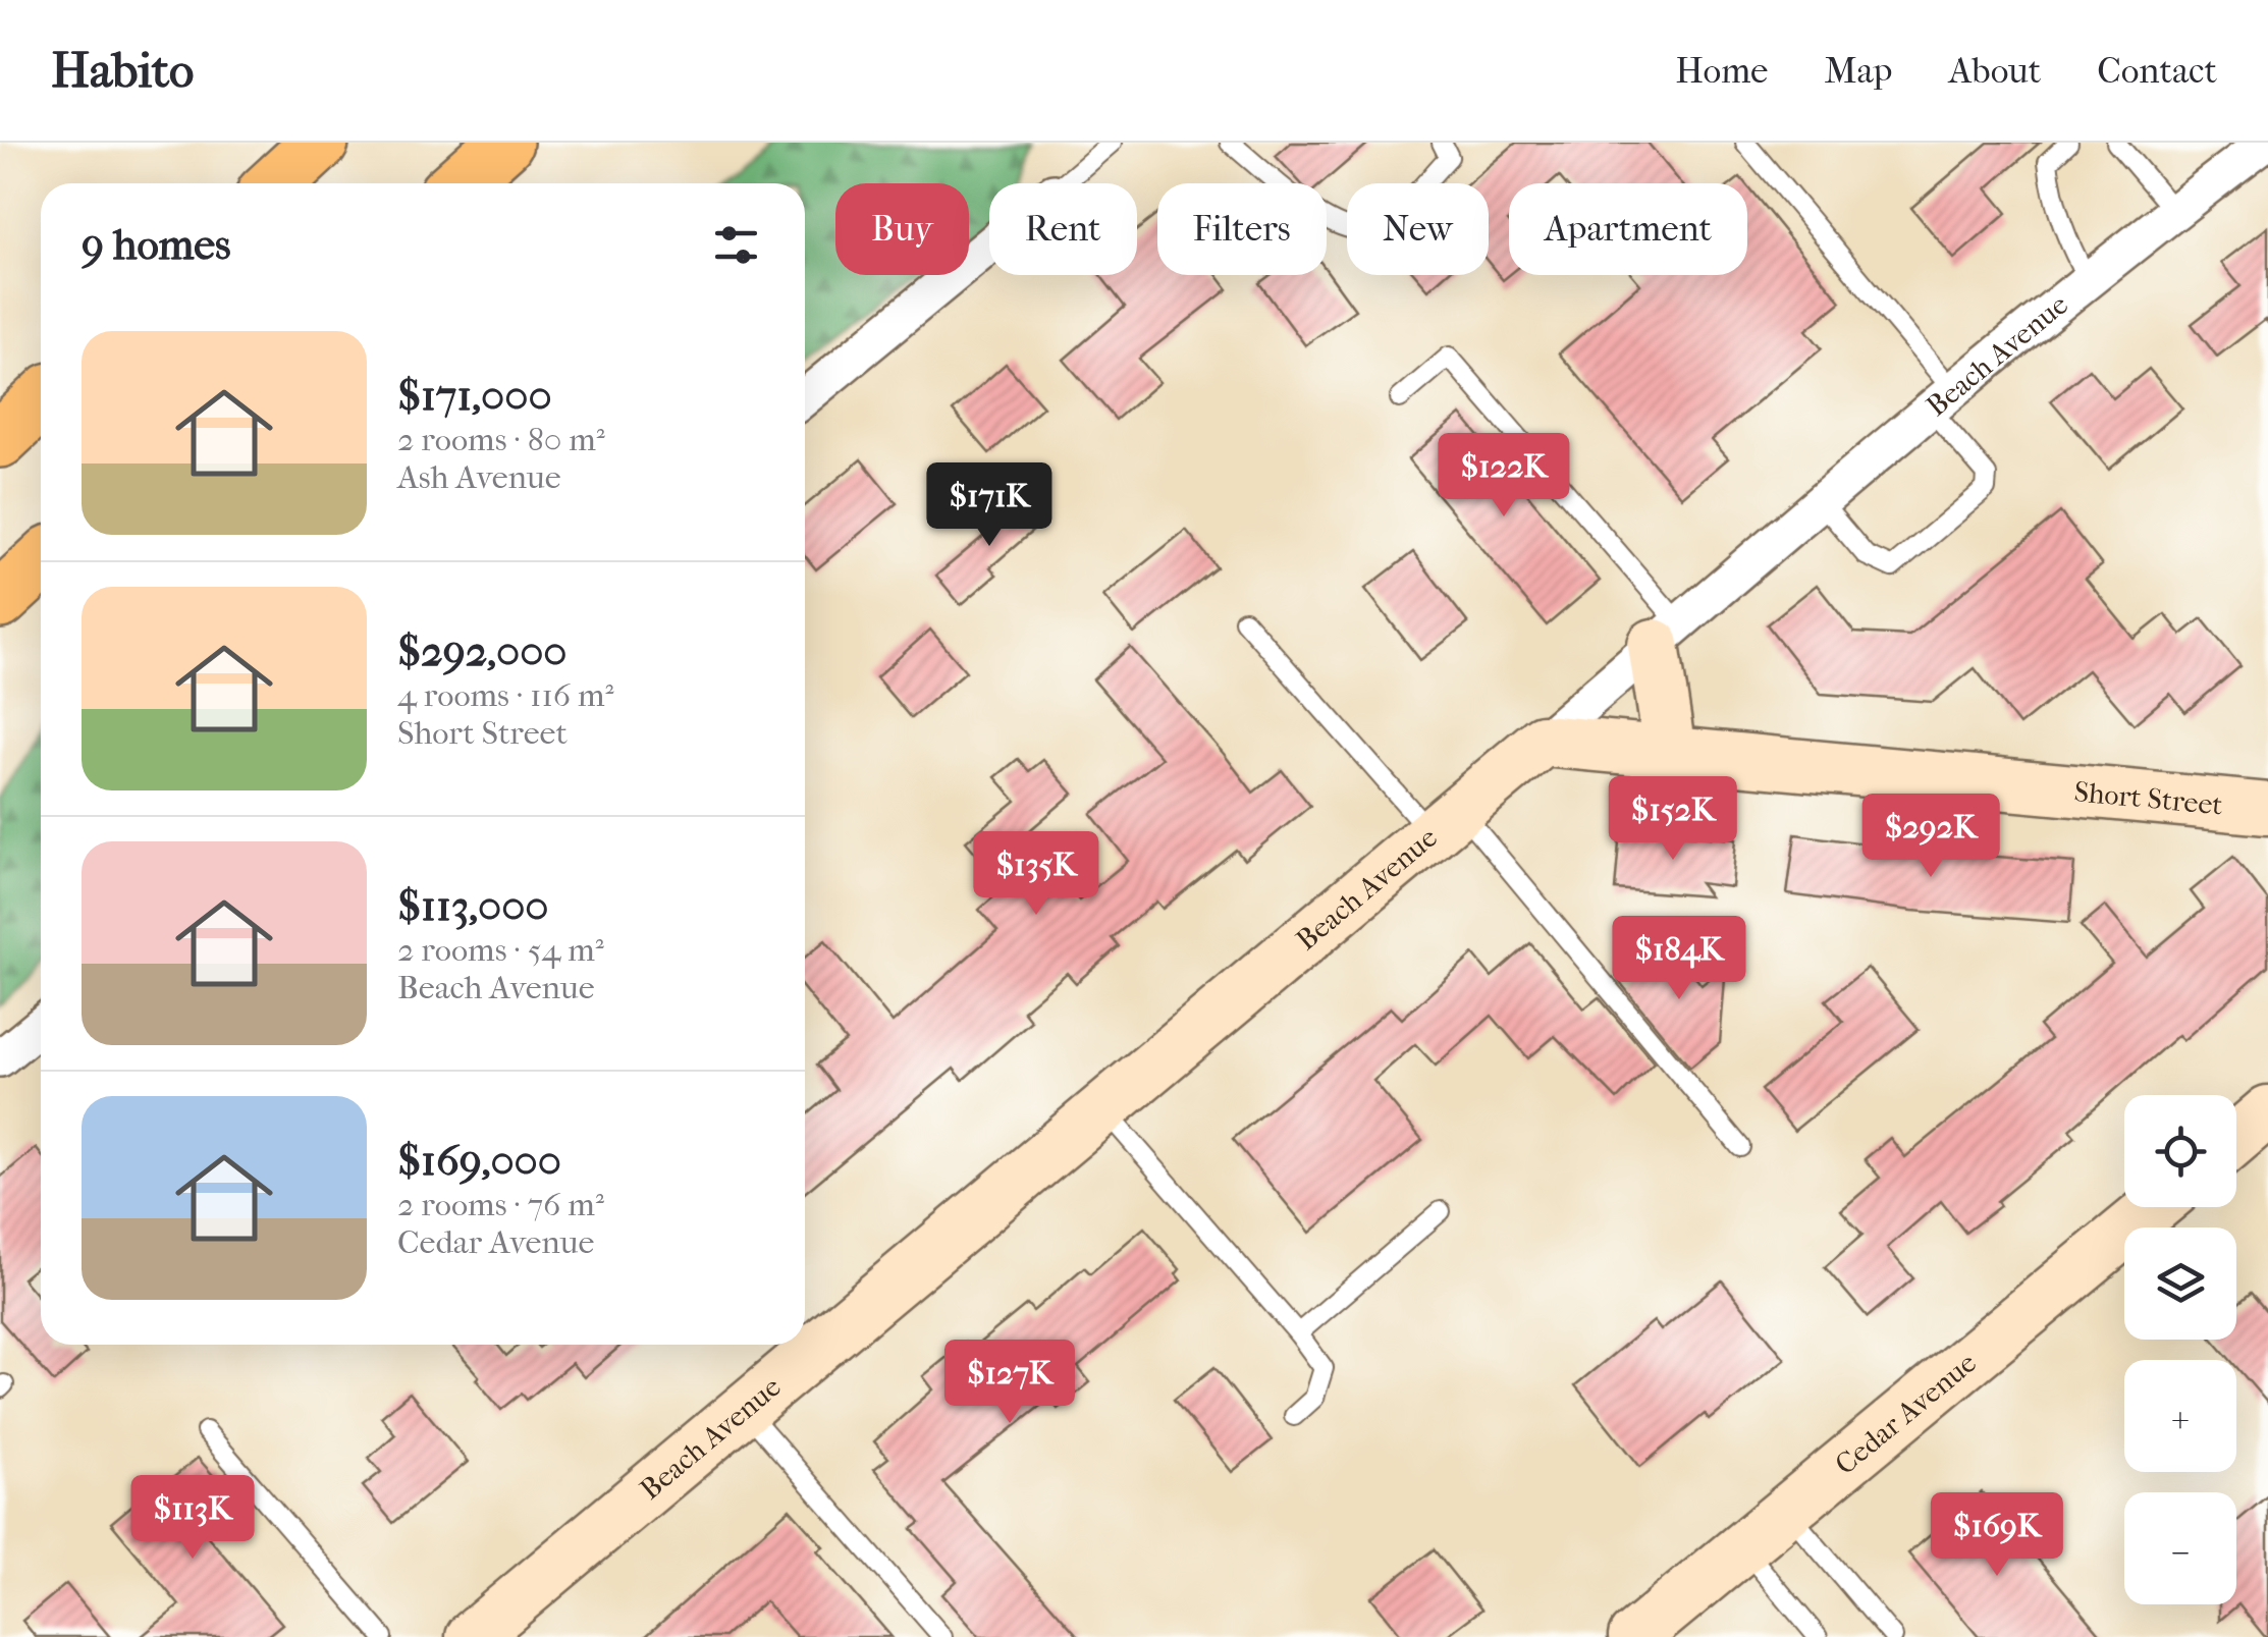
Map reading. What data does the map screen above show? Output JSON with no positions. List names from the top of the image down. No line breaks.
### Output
{"streets":{"street":["Beach Avenue","Short Street","Cedar Avenue"]},"crossings":[["Beach Avenue","Short Street"]],"page":{"header":"Habito","nav":["Home","Map","About","Contact"],"chip":["Buy","Rent","Filters","New","Apartment"],"heading":"9 homes","list":[{"name":"$171,000","note":"2 rooms · 80 m² · Ash Avenue"},{"name":"$292,000","note":"4 rooms · 116 m² · Short Street"},{"name":"$113,000","note":"2 rooms · 54 m² · Beach Avenue"},{"name":"$169,000","note":"2 rooms · 76 m² · Cedar Avenue"}],"price":["$122K","$171K","$152K","$292K","$135K","$184K","$127K","$113K","$169K"],"map_buttons":["+","−"]}}
